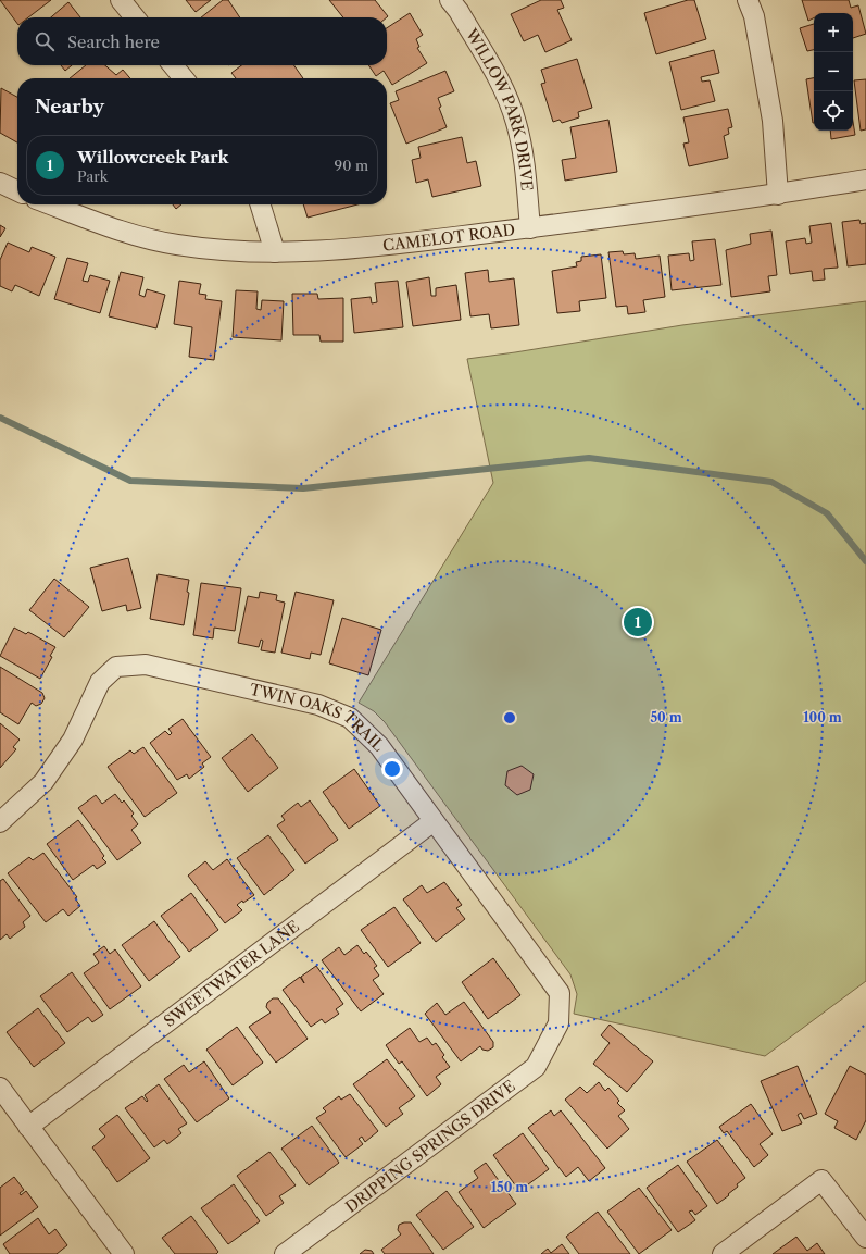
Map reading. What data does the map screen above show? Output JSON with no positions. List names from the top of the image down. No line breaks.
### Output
{"streets":{"street":["WILLOW PARK DRIVE","CAMELOT ROAD","TWIN OAKS TRAIL","SWEETWATER LANE","DRIPPING SPRINGS DRIVE"]},"crossings":[["WILLOW PARK DRIVE","CAMELOT ROAD"],["TWIN OAKS TRAIL","SWEETWATER LANE"],["TWIN OAKS TRAIL","DRIPPING SPRINGS DRIVE"]],"page":{"map_buttons":["+","−"],"search":"Search here","heading":"Nearby","list":[{"mark":"1","name":"Willowcreek Park","note":"Park","value":"90 m"}],"pins":"1"},"rings":["50 m","100 m","150 m"]}
